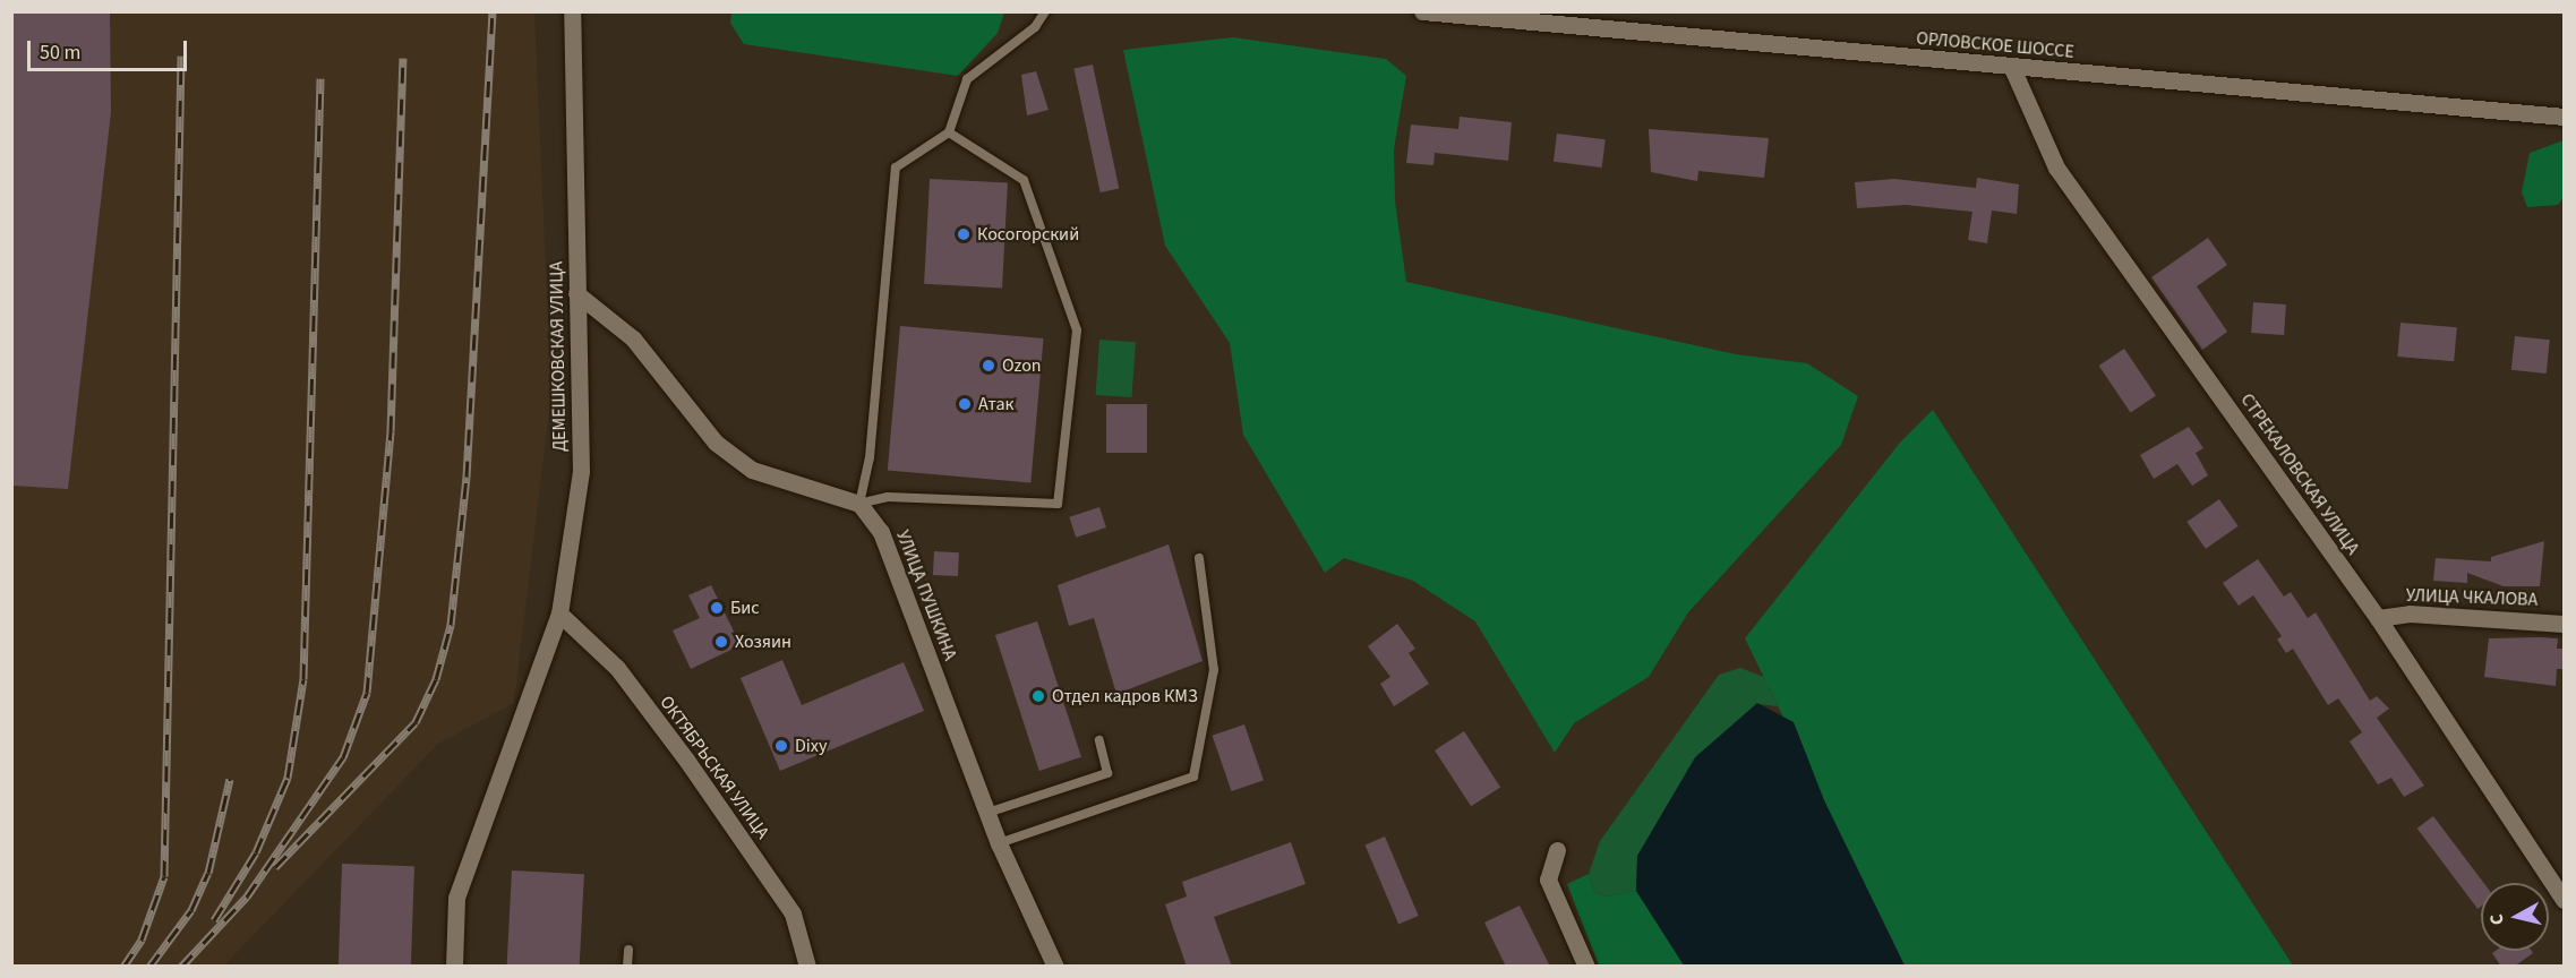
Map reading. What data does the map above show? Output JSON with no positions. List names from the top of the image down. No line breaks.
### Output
{"streets":{"street":["ОРЛОВСКОЕ ШОССЕ","ДЕМЕШКОВСКАЯ УЛИЦА","СТРЕКАЛОВСКАЯ УЛИЦА","УЛИЦА ПУШКИНА","УЛИЦА ЧКАЛОВА","ОКТЯБРЬСКАЯ УЛИЦА"]},"crossings":[["ОРЛОВСКОЕ ШОССЕ","СТРЕКАЛОВСКАЯ УЛИЦА"],["ДЕМЕШКОВСКАЯ УЛИЦА","ОКТЯБРЬСКАЯ УЛИЦА"],["СТРЕКАЛОВСКАЯ УЛИЦА","УЛИЦА ЧКАЛОВА"]],"places":["Косогорский","Ozon","Атак","Бис","Хозяин","Отдел кадров КМЗ","Dixy"],"scale_bar":"50 m","north":"left"}
